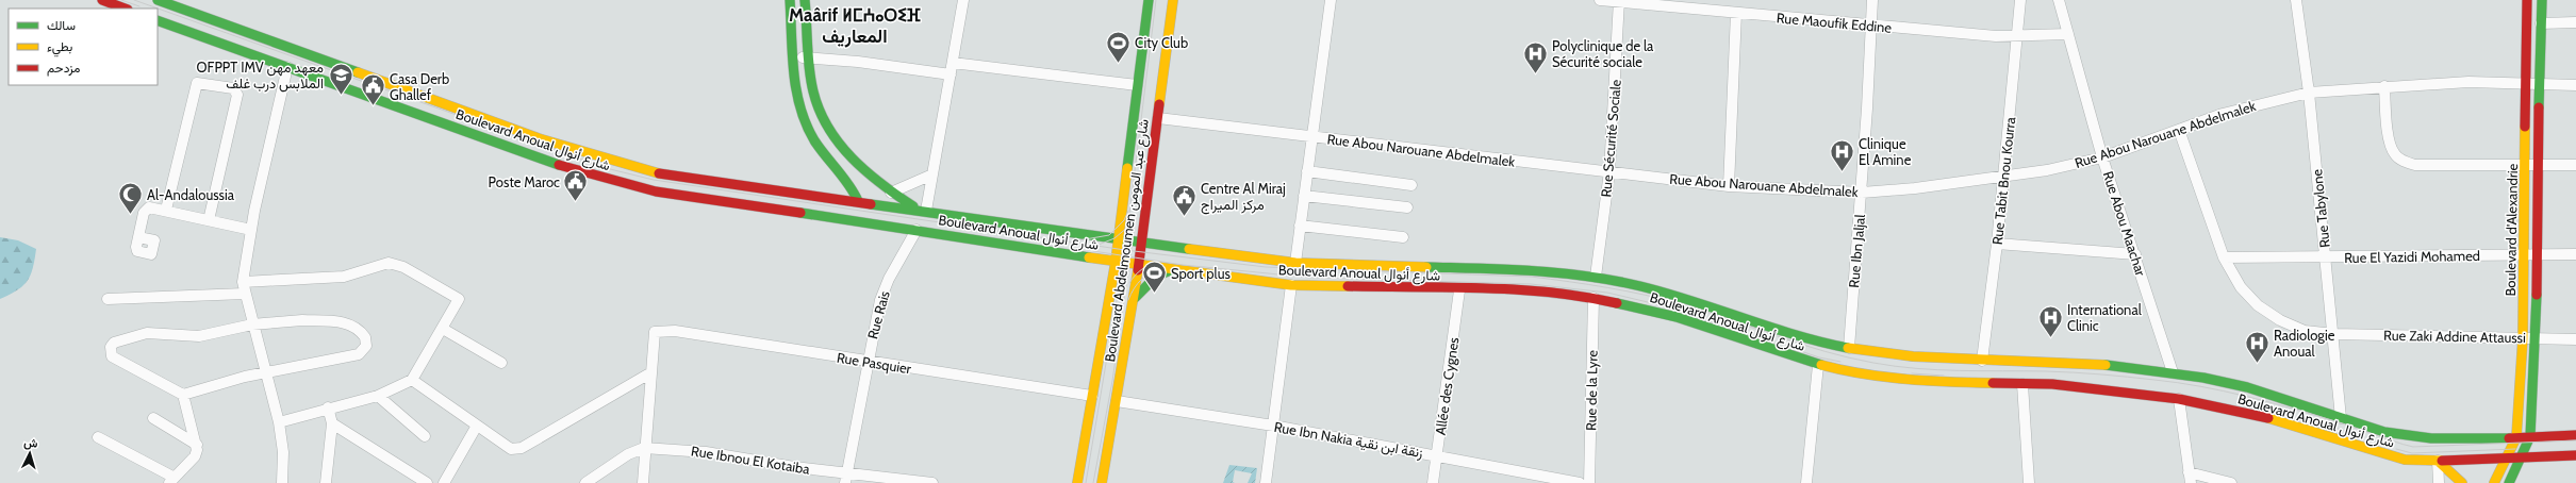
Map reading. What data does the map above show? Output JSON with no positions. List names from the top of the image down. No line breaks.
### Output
{"streets":{"street":["Rue Maoufik Eddine","Rue Abou Narouane Abdelmalek","Rue Sécurité Sociale","Boulevard Anoual شارع أنوال","Rue Tabit Bnou Kourra","Rue Tabylone","Rue Abou Maachar","Boulevard d'Alexandrie","Boulevard Abdelmoumen شارع عبد المومن","Rue Ibn Jaljal","Rue El Yazidi Mohamed","Rue Rais","Rue Zaki Addine Attaussi","Rue Pasquier","Allée des Cygnes","Rue de la Lyre","Rue Ibn Nakia زنقة ابن نقية","Rue Ibnou El Kotaiba"]},"crossings":[["Rue Maoufik Eddine","Rue Sécurité Sociale"],["Rue Maoufik Eddine","Rue Tabit Bnou Kourra"],["Rue Maoufik Eddine","Rue Abou Maachar"],["Rue Maoufik Eddine","Rue Ibn Jaljal"],["Rue Abou Narouane Abdelmalek","Rue Sécurité Sociale"],["Rue Abou Narouane Abdelmalek","Rue Tabit Bnou Kourra"],["Rue Abou Narouane Abdelmalek","Rue Tabylone"],["Rue Abou Narouane Abdelmalek","Rue Abou Maachar"],["Rue Abou Narouane Abdelmalek","Boulevard d'Alexandrie"],["Rue Abou Narouane Abdelmalek","Boulevard Abdelmoumen شارع عبد المومن"],["Rue Abou Narouane Abdelmalek","Rue Ibn Jaljal"],["Rue Abou Narouane Abdelmalek","Rue Zaki Addine Attaussi"],["Rue Sécurité Sociale","Boulevard Anoual شارع أنوال"],["Boulevard Anoual شارع أنوال","Rue Tabit Bnou Kourra"],["Boulevard Anoual شارع أنوال","Rue Tabylone"],["Boulevard Anoual شارع أنوال","Rue Abou Maachar"],["Boulevard Anoual شارع أنوال","Boulevard d'Alexandrie"],["Boulevard Anoual شارع أنوال","Boulevard Abdelmoumen شارع عبد المومن"],["Boulevard Anoual شارع أنوال","Rue Ibn Jaljal"],["Boulevard Anoual شارع أنوال","Rue Rais"],["Boulevard Anoual شارع أنوال","Allée des Cygnes"],["Boulevard Anoual شارع أنوال","Rue de la Lyre"],["Rue Tabylone","Rue El Yazidi Mohamed"],["Rue Tabylone","Rue Zaki Addine Attaussi"],["Boulevard d'Alexandrie","Rue El Yazidi Mohamed"],["Boulevard d'Alexandrie","Rue Zaki Addine Attaussi"],["Boulevard Abdelmoumen شارع عبد المومن","Rue Pasquier"],["Boulevard Abdelmoumen شارع عبد المومن","Rue Ibn Nakia زنقة ابن نقية"],["Rue El Yazidi Mohamed","Rue Zaki Addine Attaussi"],["Rue Rais","Rue Pasquier"],["Rue Rais","Rue Ibnou El Kotaiba"],["Allée des Cygnes","Rue Ibn Nakia زنقة ابن نقية"]],"districts":["Maârif ⵍⵎⵄⴰⵔⵉⴼ المعاريف"],"places":{"sports":["City Club","Sport plus"],"hospital":["Polyclinique de la Sécurité sociale","Clinique El Amine","International Clinic","Radiologie Anoual"],"school or university":["OFPPT IMV معهد مهن الملابس درب غلف"],"public building":["Casa Derb Ghallef","Poste Maroc","Centre Al Miraj مركز الميراج"],"mosque":["Al-Andaloussia"]},"legend":["سالك","بطيء","مزدحم"],"north":"top"}
